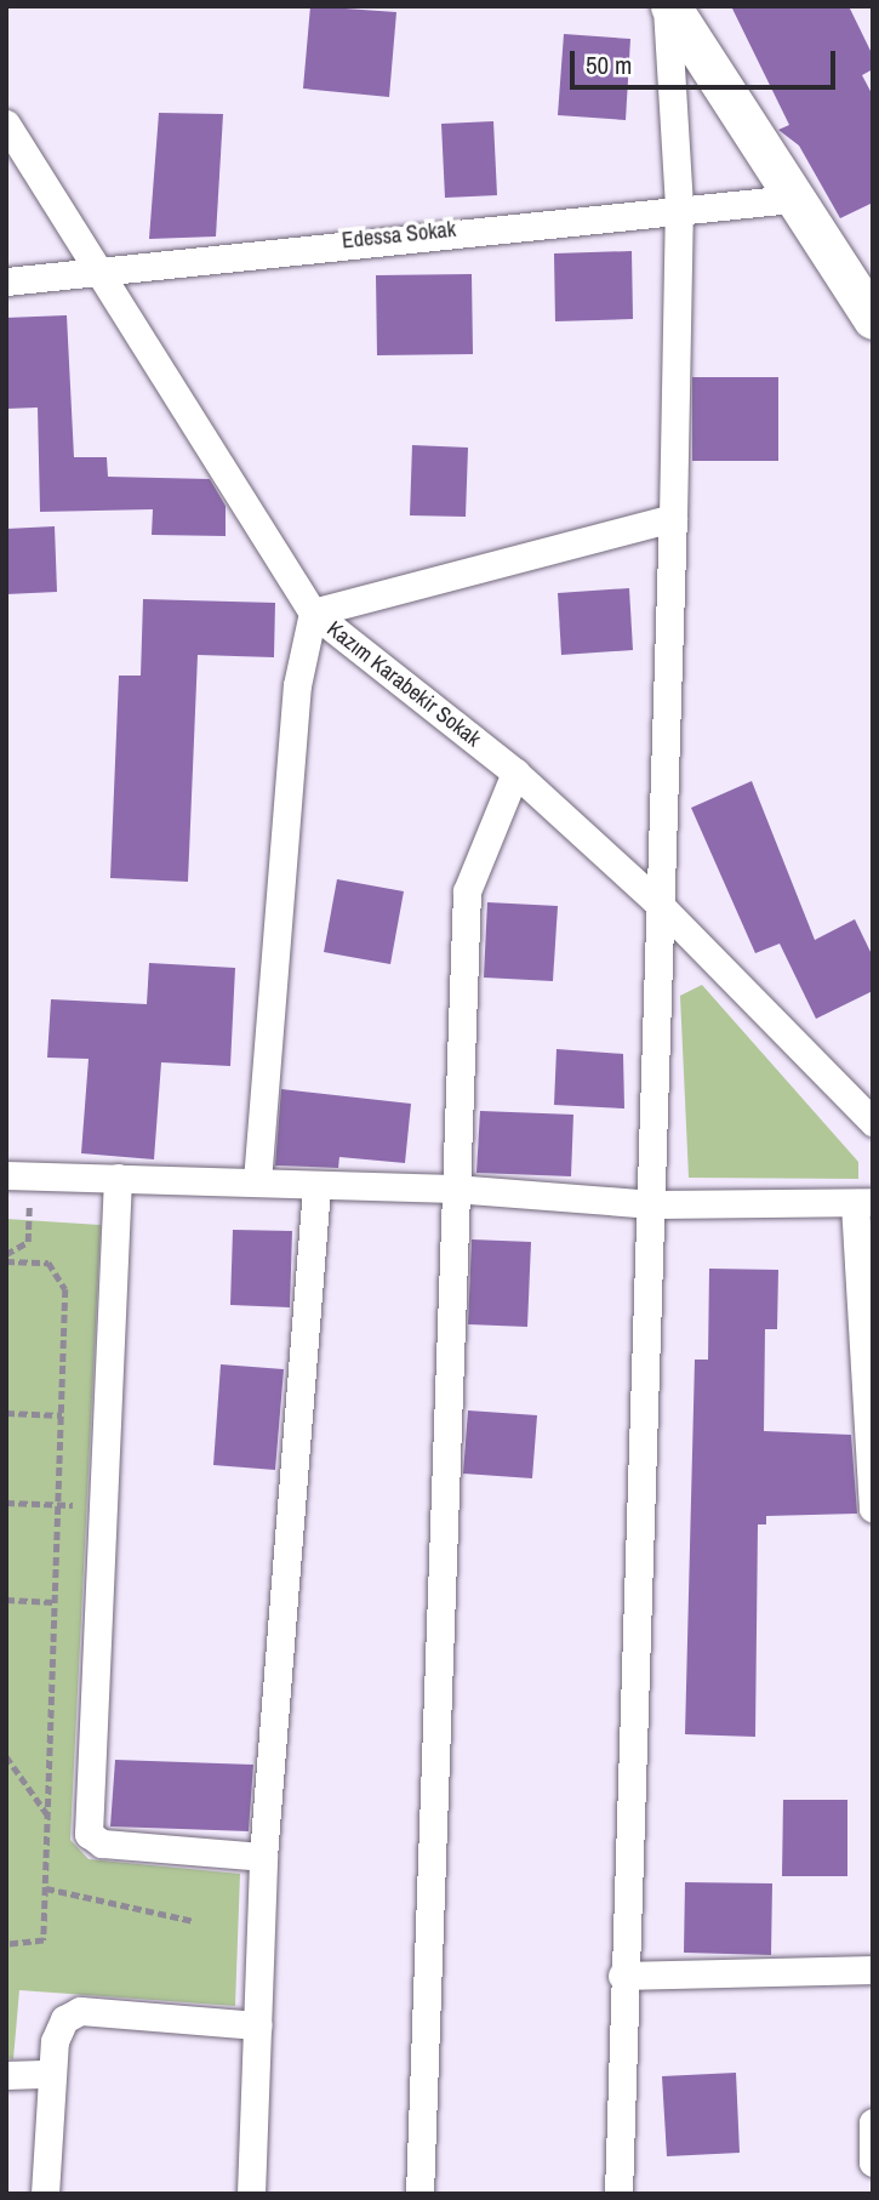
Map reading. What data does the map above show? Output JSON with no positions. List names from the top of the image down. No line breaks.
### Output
{"streets":{"street":["Edessa Sokak","Kazım Karabekir Sokak"]},"crossings":[["Edessa Sokak","Kazım Karabekir Sokak"]],"scale_bar":"50 m"}
